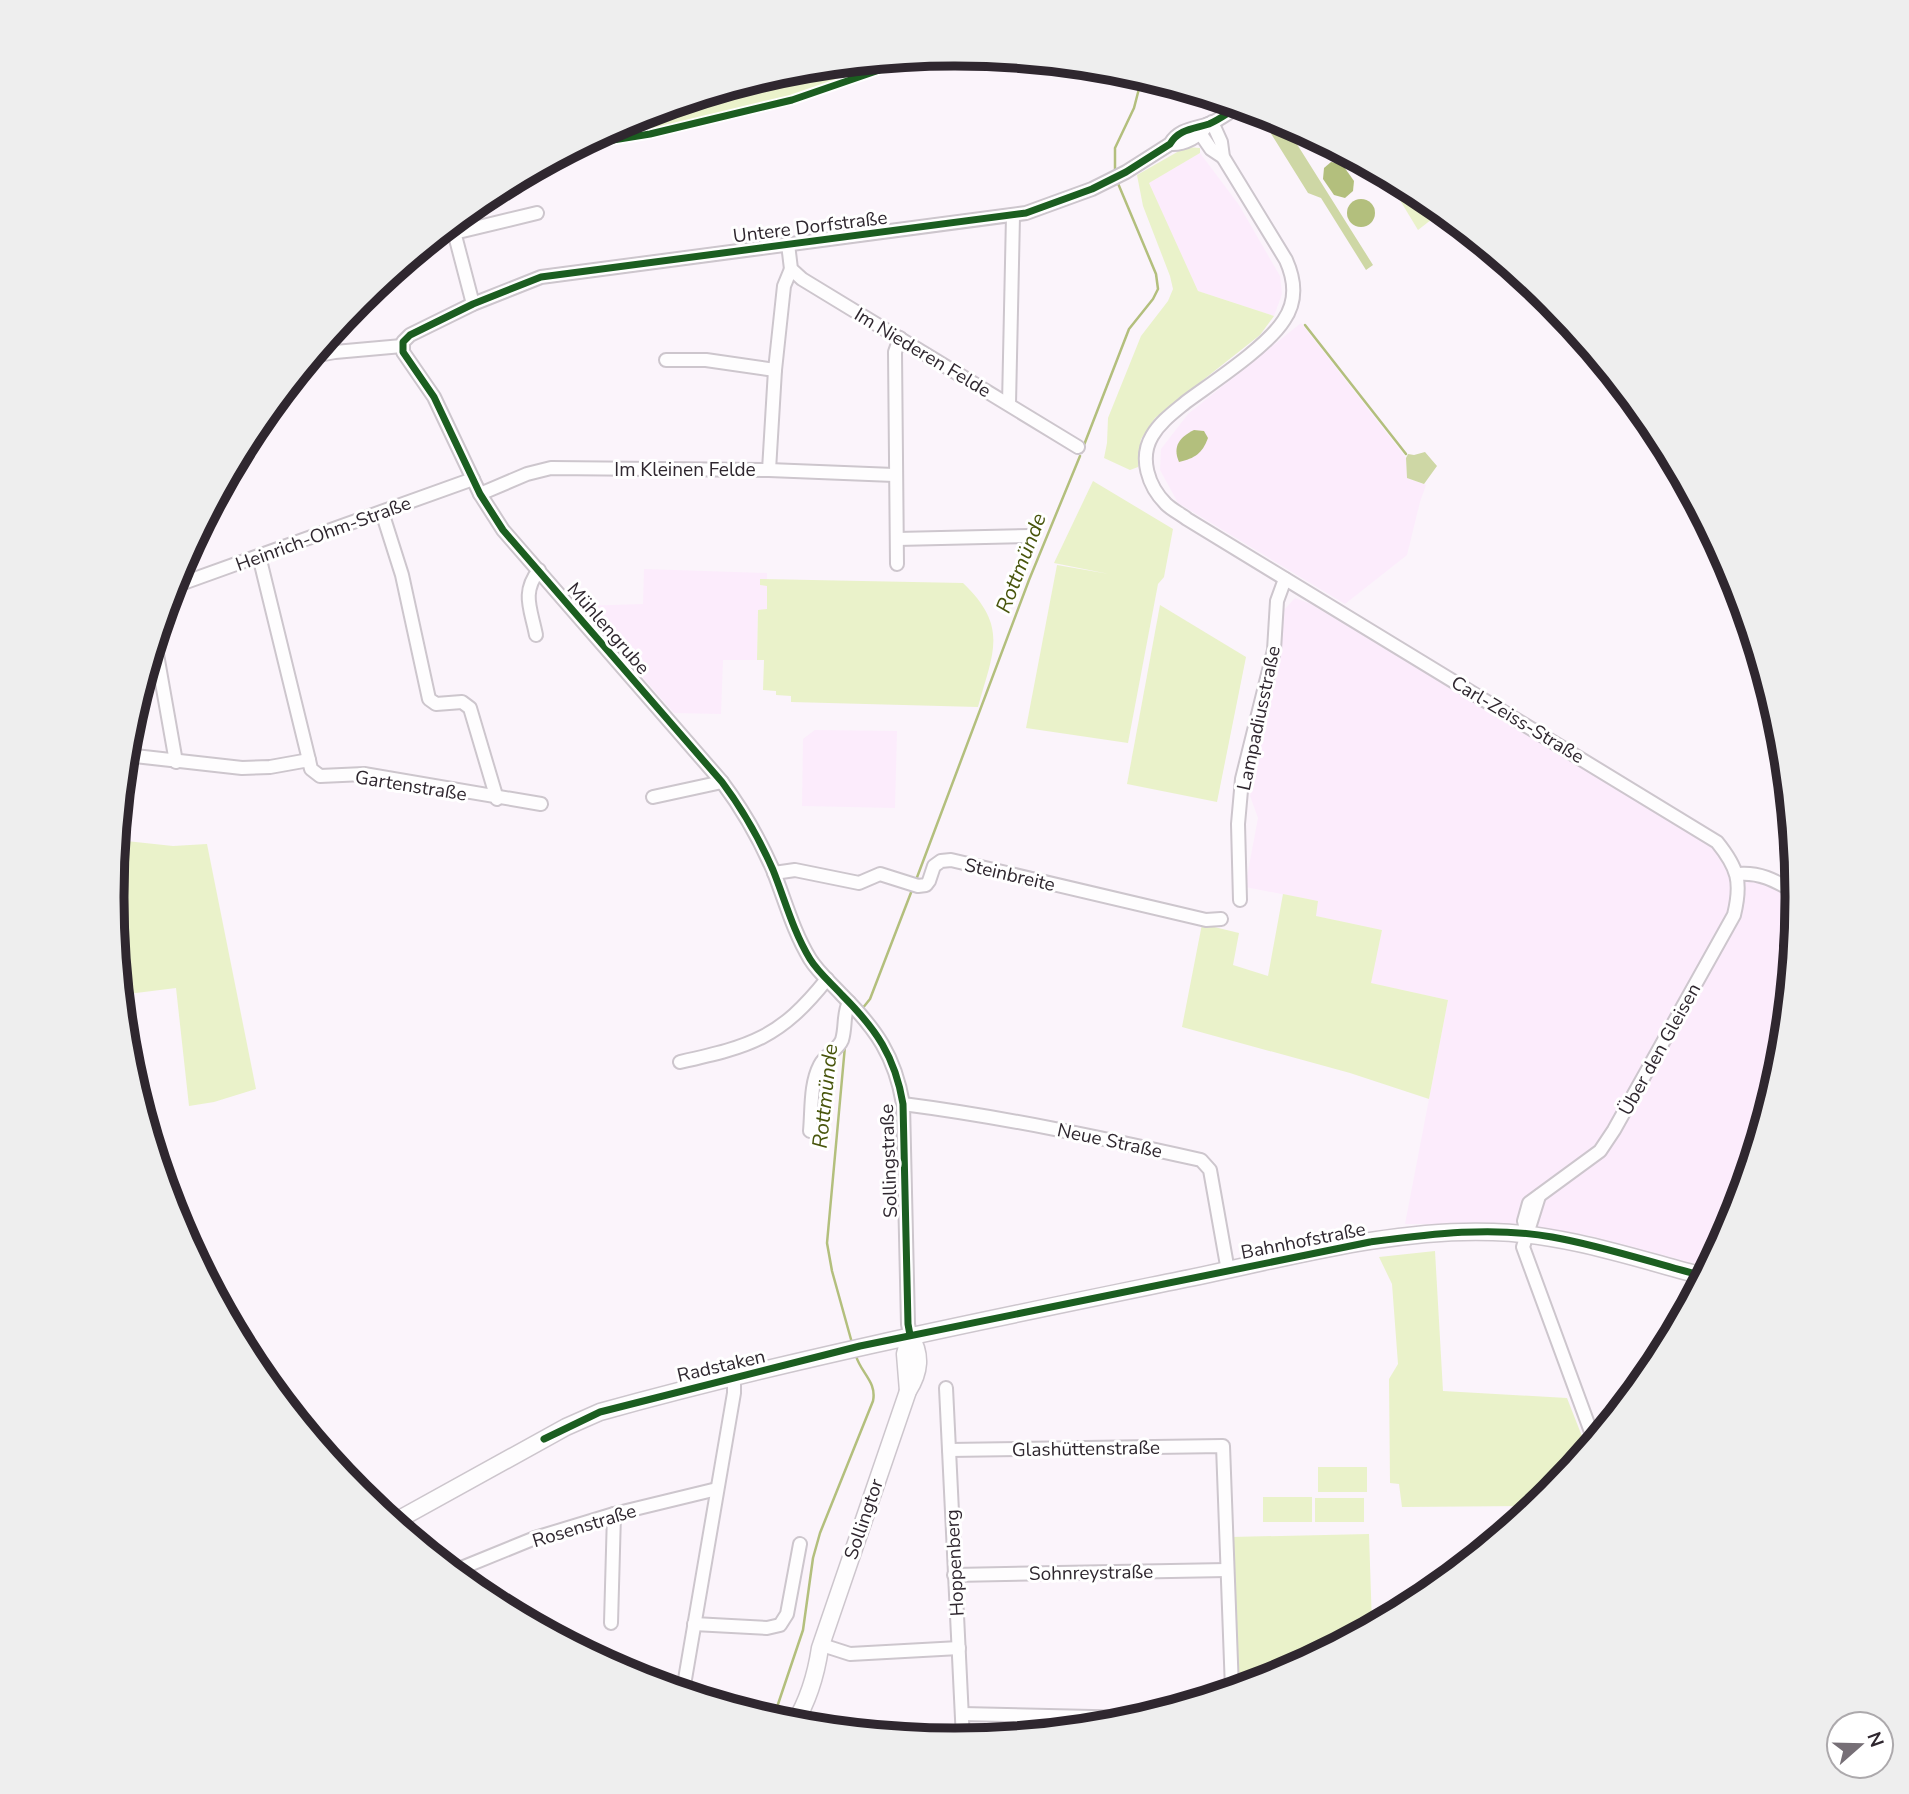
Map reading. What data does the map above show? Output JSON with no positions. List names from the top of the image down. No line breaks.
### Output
{"streets":{"main road":["Bahnhofstraße","Radstaken","Sollingtor"],"street":["Untere Dorfstraße","Im Niederen Felde","Im Kleinen Felde","Heinrich-Ohm-Straße","Mühlengrube","Lampadiusstraße","Carl-Zeiss-Straße","Gartenstraße","Steinbreite","Über den Gleisen","Neue Straße","Sollingstraße","Glashüttenstraße","Rosenstraße","Hoppenberg","Sohnreystraße"]},"crossings":[["Untere Dorfstraße","Mühlengrube"],["Untere Dorfstraße","Carl-Zeiss-Straße"],["Im Kleinen Felde","Mühlengrube"],["Heinrich-Ohm-Straße","Mühlengrube"],["Heinrich-Ohm-Straße","Gartenstraße"],["Mühlengrube","Steinbreite"],["Mühlengrube","Sollingstraße"],["Lampadiusstraße","Carl-Zeiss-Straße"],["Carl-Zeiss-Straße","Über den Gleisen"],["Über den Gleisen","Bahnhofstraße"],["Neue Straße","Sollingstraße"],["Neue Straße","Bahnhofstraße"],["Sollingstraße","Bahnhofstraße"],["Sollingstraße","Radstaken"],["Sollingstraße","Sollingtor"],["Bahnhofstraße","Radstaken"],["Bahnhofstraße","Sollingtor"],["Radstaken","Sollingtor"],["Glashüttenstraße","Hoppenberg"],["Glashüttenstraße","Sohnreystraße"],["Hoppenberg","Sohnreystraße"]],"water":["Rottmünde"],"north":"right"}
